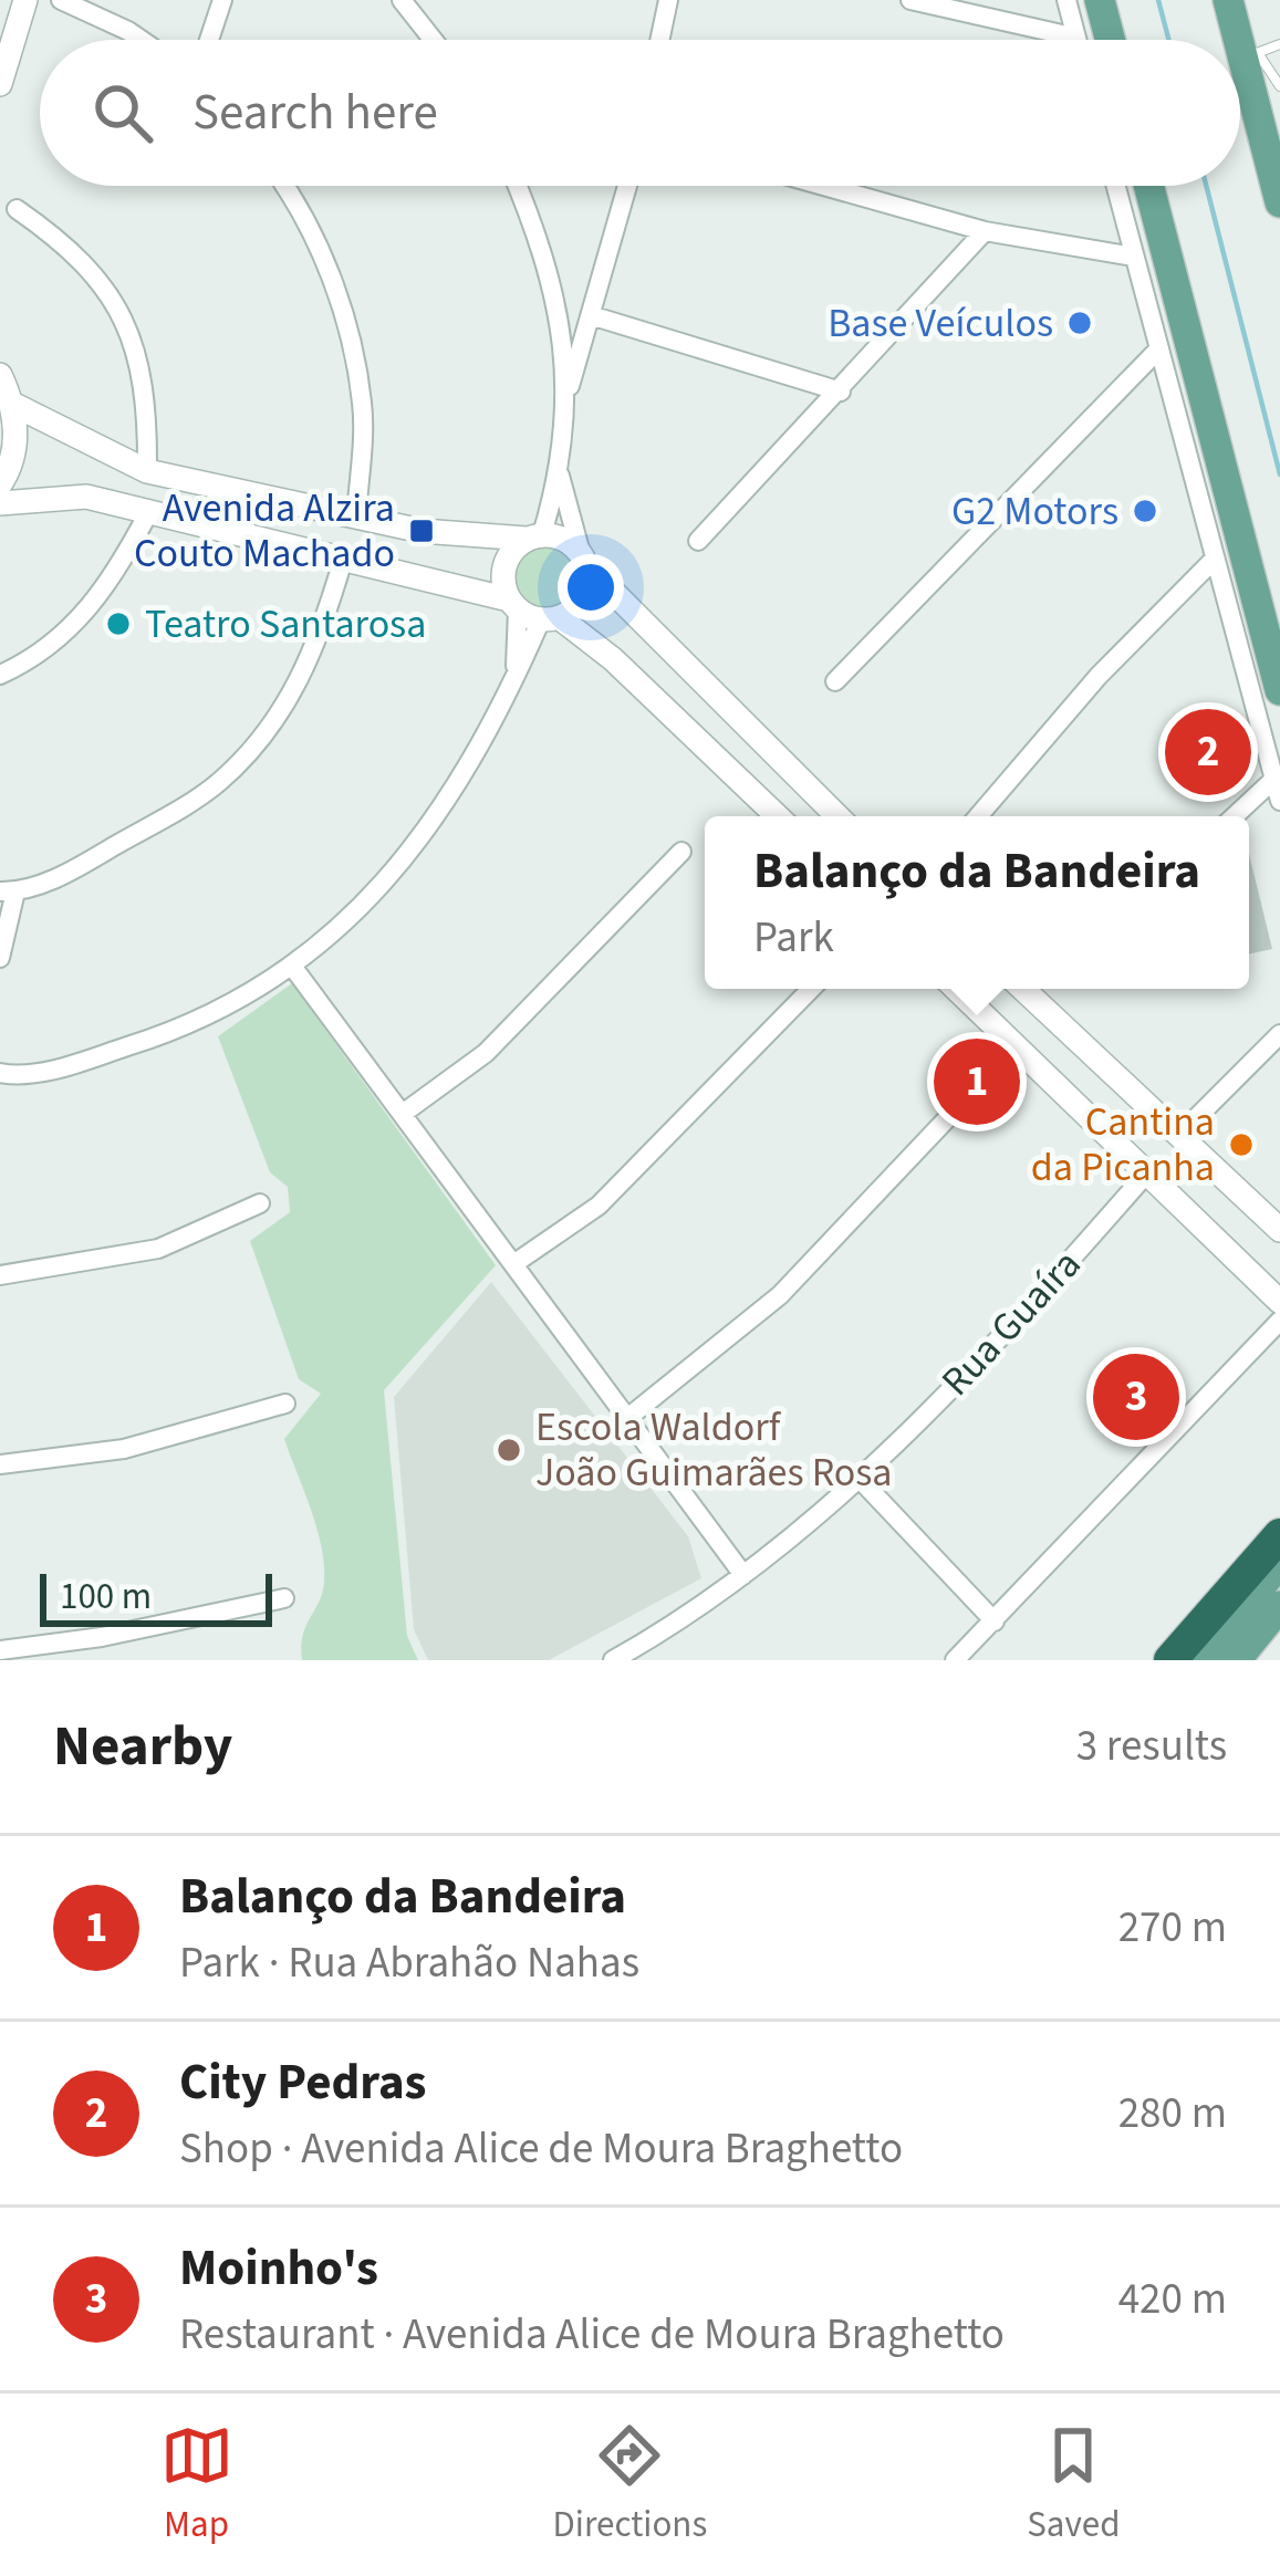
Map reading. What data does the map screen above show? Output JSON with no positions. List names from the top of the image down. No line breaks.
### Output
{"streets":{"street":["Rua Guaíra"]},"places":{"other":["Base Veículos","G2 Motors","Teatro Santarosa","Cantina da Picanha","Escola Waldorf João Guimarães Rosa"],"transit":["Avenida Alzira Couto Machado"]},"scale_bar":"100 m","page":{"search":"Search here","pins":["2","1","3"],"popup":["Balanço da Bandeira","Park"],"scale":"100 m","heading":["Nearby","3 results"],"list":[{"mark":"1","name":"Balanço da Bandeira","note":"Park · Rua Abrahão Nahas","value":"270 m"},{"mark":"2","name":"City Pedras","note":"Shop · Avenida Alice de Moura Braghetto","value":"280 m"},{"mark":"3","name":"Moinho's","note":"Restaurant · Avenida Alice de Moura Braghetto","value":"420 m"}],"nav":["Map","Directions","Saved"]}}
